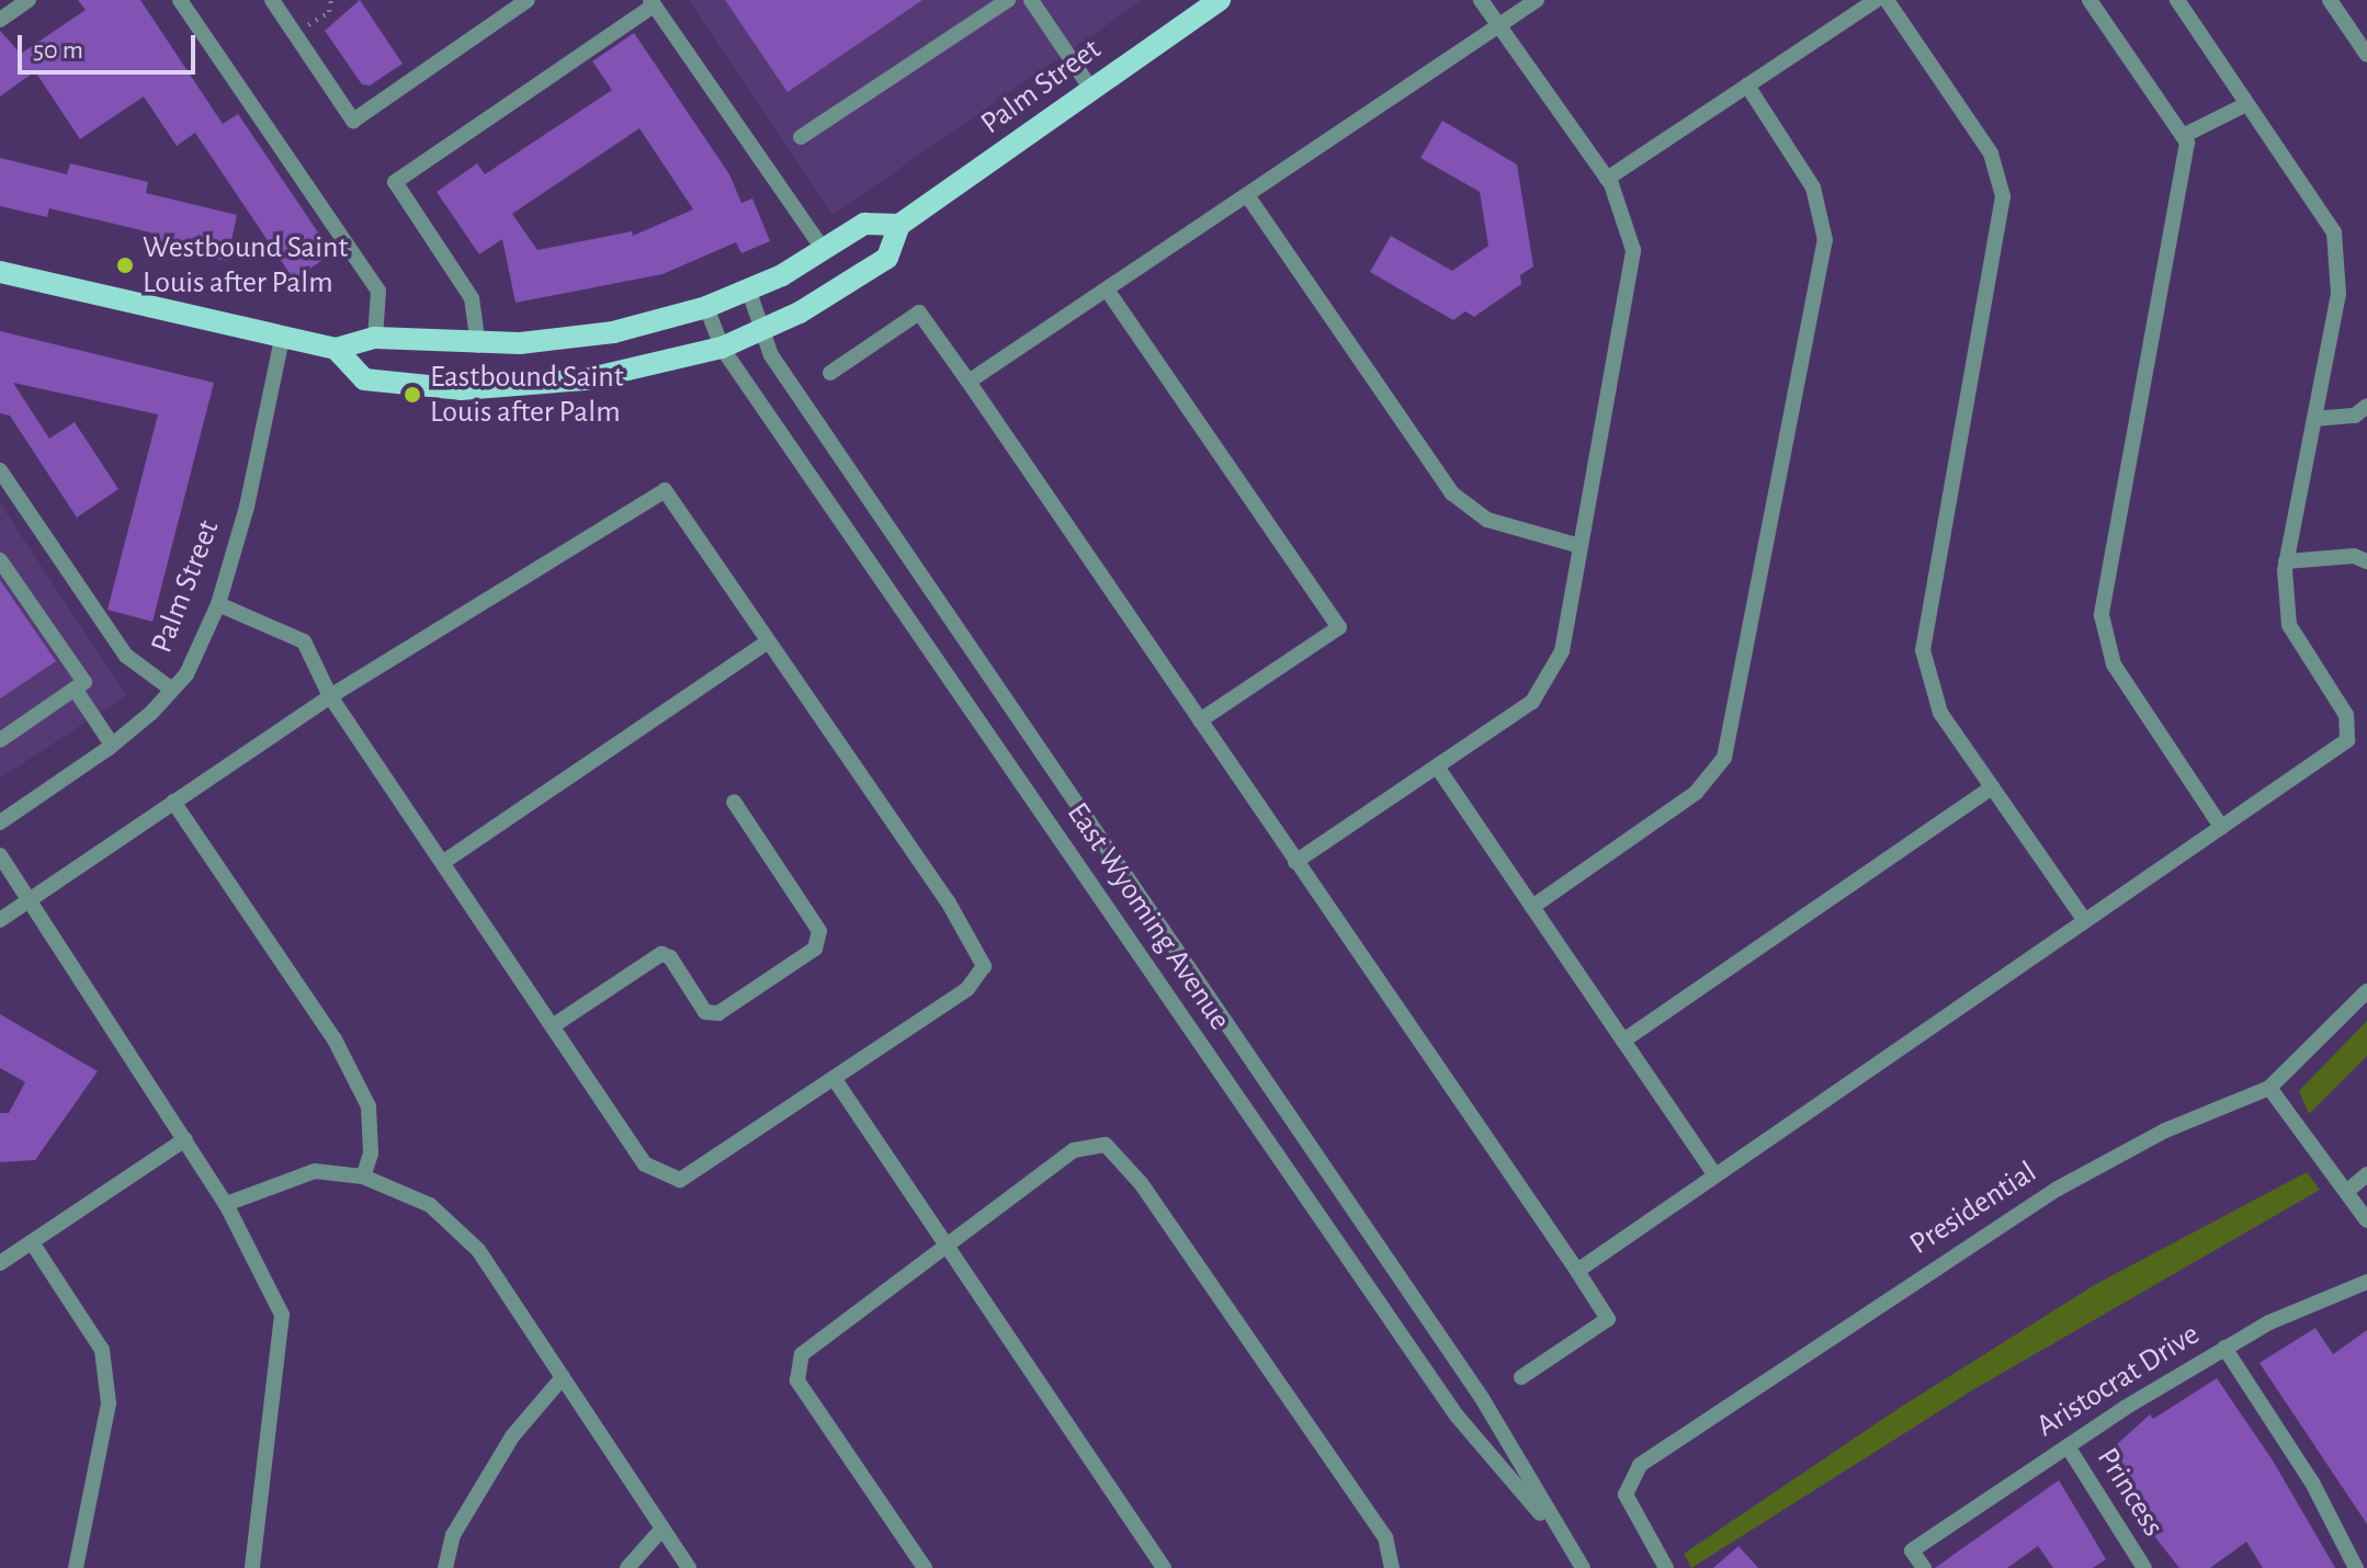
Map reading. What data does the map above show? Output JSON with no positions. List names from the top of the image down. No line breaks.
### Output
{"streets":{"main road":["Palm Street"],"street":["East Wyoming Avenue","Presidential","Aristocrat Drive","Princess"]},"crossings":[["Palm Street","East Wyoming Avenue"],["Aristocrat Drive","Princess"]],"places":["Westbound Saint Louis after Palm","Eastbound Saint Louis after Palm"],"scale_bar":"50 m"}
